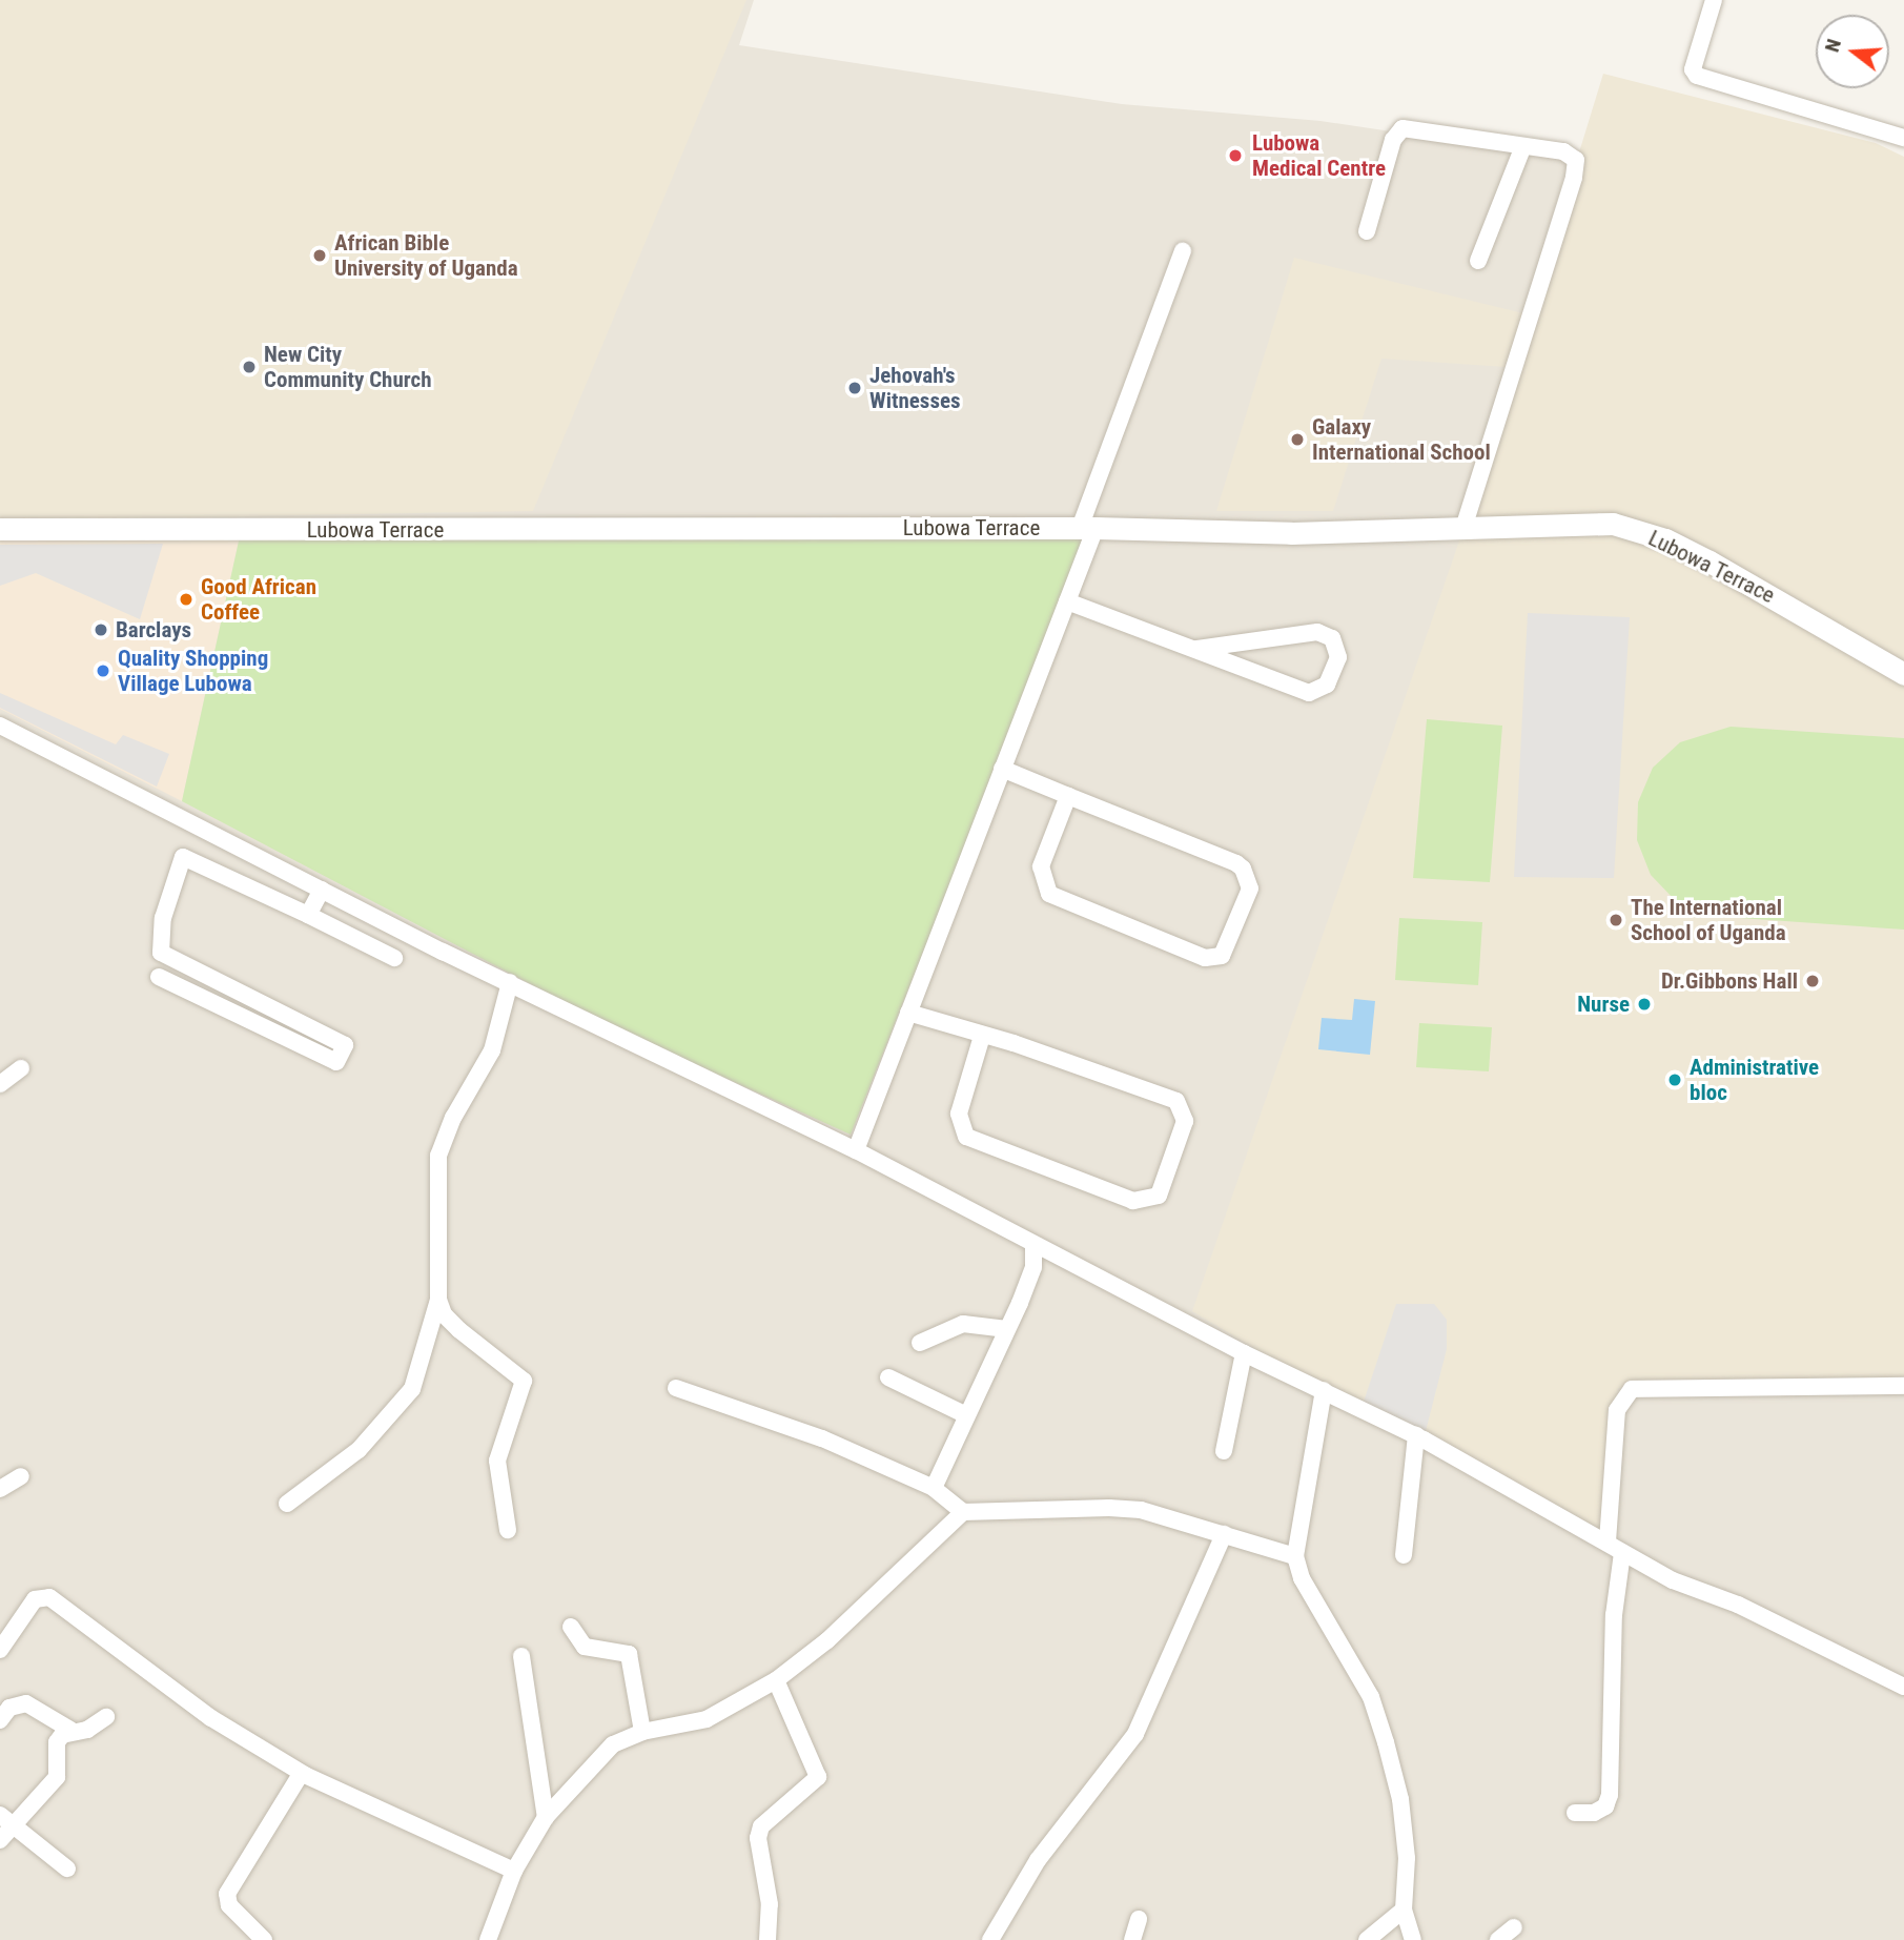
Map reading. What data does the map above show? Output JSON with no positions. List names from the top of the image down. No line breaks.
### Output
{"streets":{"street":["Lubowa Terrace"]},"places":["Lubowa Medical Centre","African Bible University of Uganda","New City Community Church","Jehovah's Witnesses","Galaxy International School","Good African Coffee","Barclays","Quality Shopping Village Lubowa","The International School of Uganda","Dr.Gibbons Hall","Nurse","Administrative bloc"],"north":"left"}
